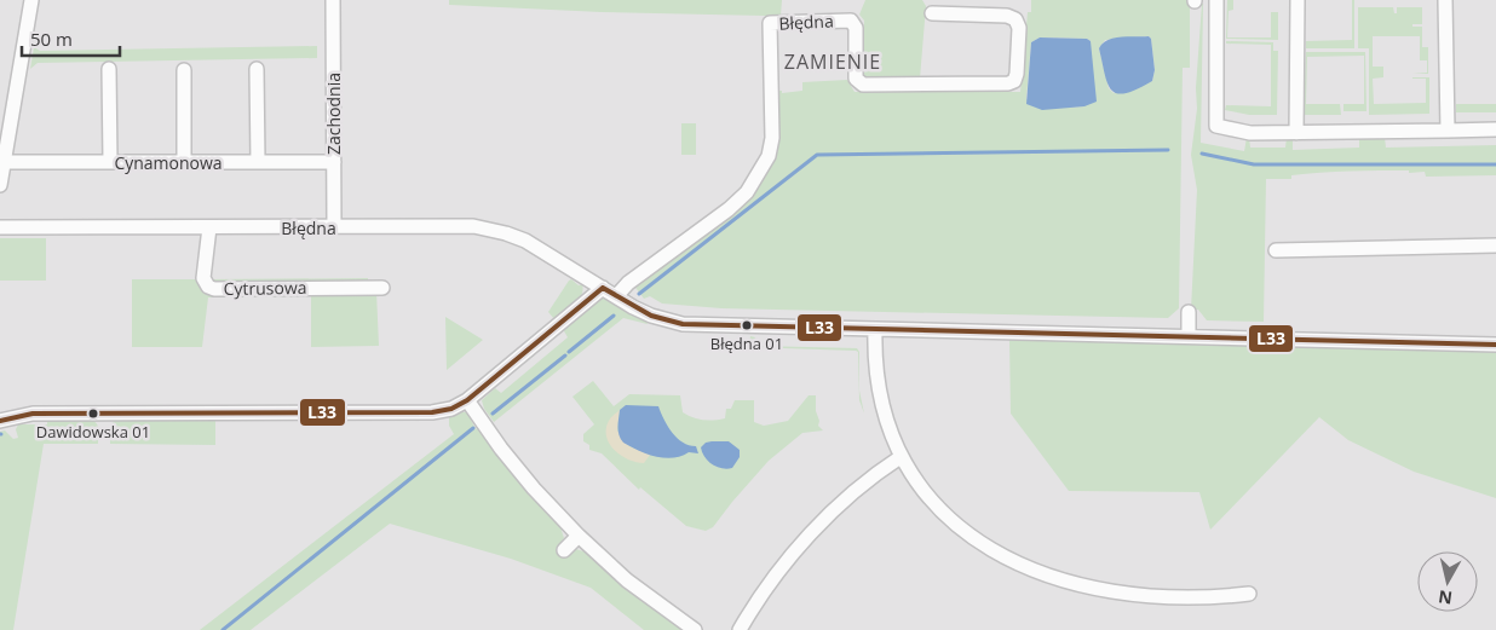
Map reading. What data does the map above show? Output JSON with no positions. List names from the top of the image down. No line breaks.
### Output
{"streets":{"street":["Błędna","Zachodnia","Cynamonowa","Cytrusowa"]},"crossings":[["Błędna","Zachodnia"],["Błędna","Cytrusowa"],["Zachodnia","Cynamonowa"]],"districts":["ZAMIENIE"],"places":["Błędna 01","Dawidowska 01"],"lines":["transit line L33"],"scale_bar":"50 m","north":"bottom"}
